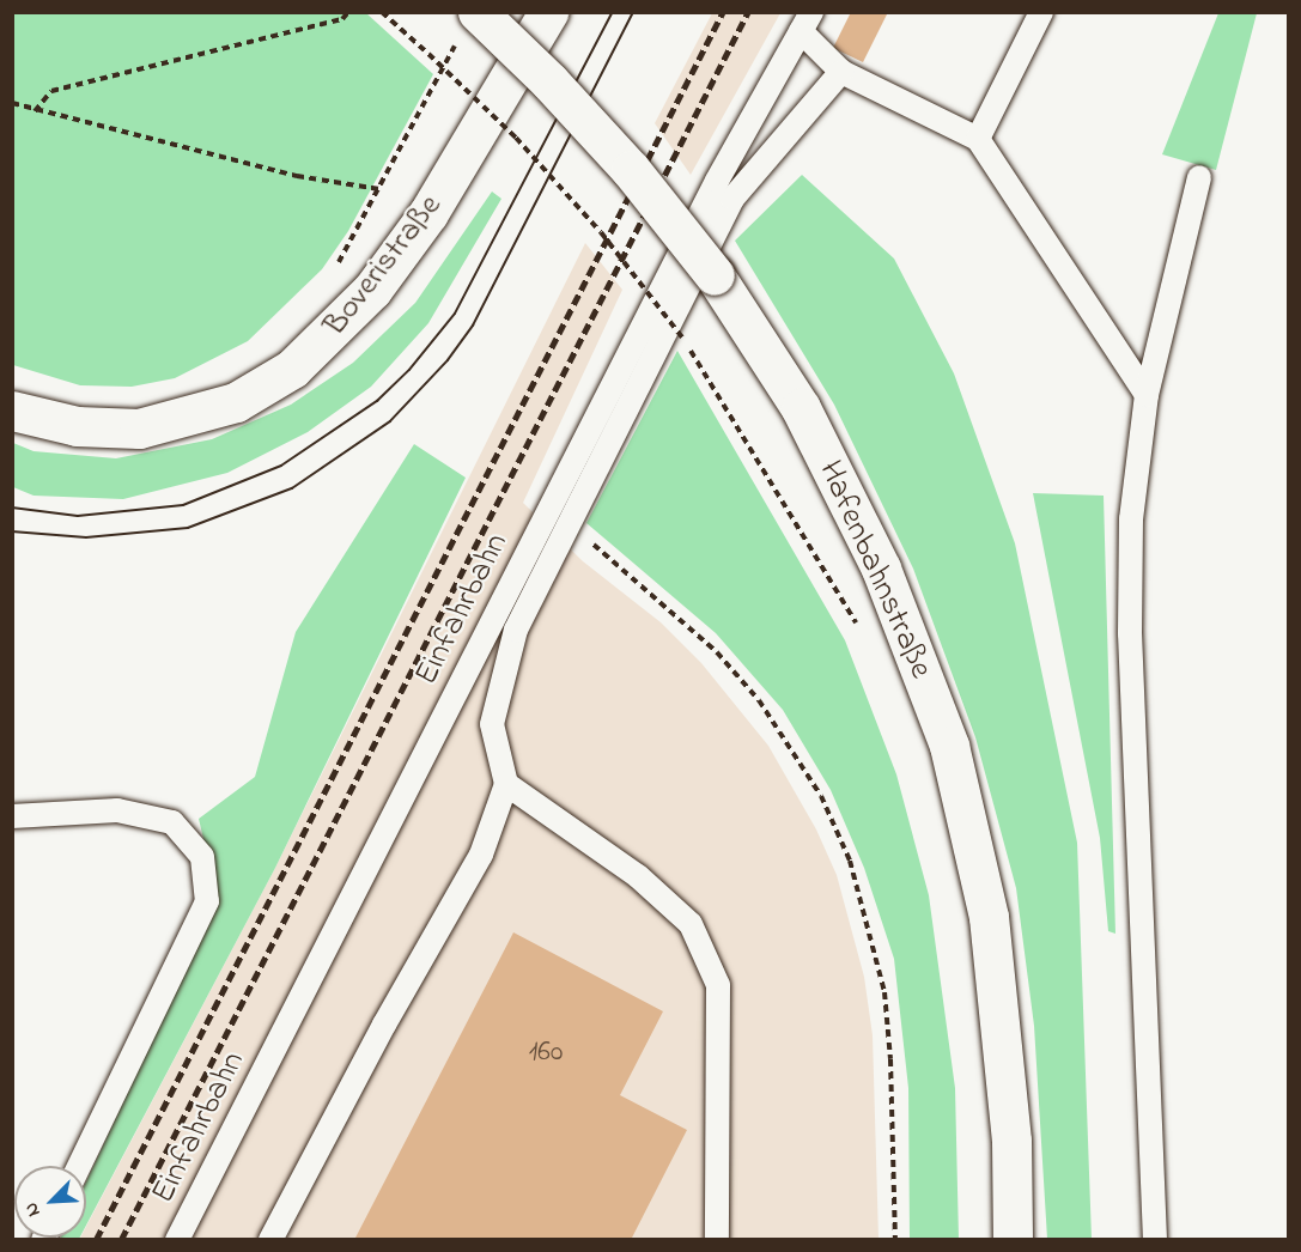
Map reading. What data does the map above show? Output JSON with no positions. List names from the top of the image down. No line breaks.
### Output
{"streets":{"main road":["Boveristraße","Hafenbahnstraße"],"lane":["Einfahrbahn"]},"house_numbers":["160"],"north":"bottom left"}
